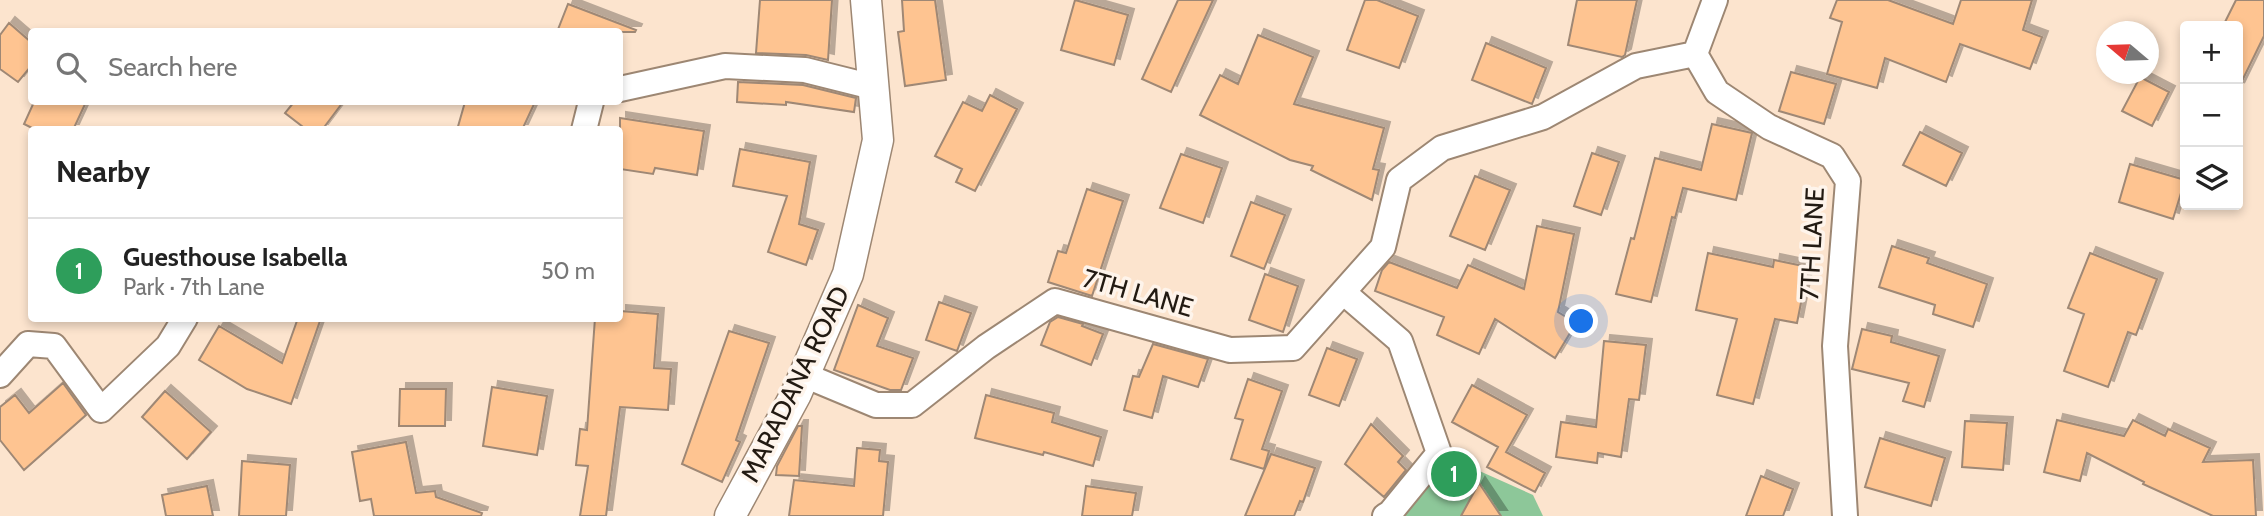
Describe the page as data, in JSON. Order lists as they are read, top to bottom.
{
  "streets": {
    "street": ["7TH LANE", "MARADANA ROAD"]
  },
  "crossings": [
    ["7TH LANE", "MARADANA ROAD"]
  ],
  "north": "left",
  "page": {
    "map_buttons": ["+", "−"],
    "search": "Search here",
    "heading": "Nearby",
    "list": [
      {
        "mark": "1",
        "name": "Guesthouse Isabella",
        "note": "Park · 7th Lane",
        "value": "50 m"
      }
    ],
    "pins": "1"
  }
}
